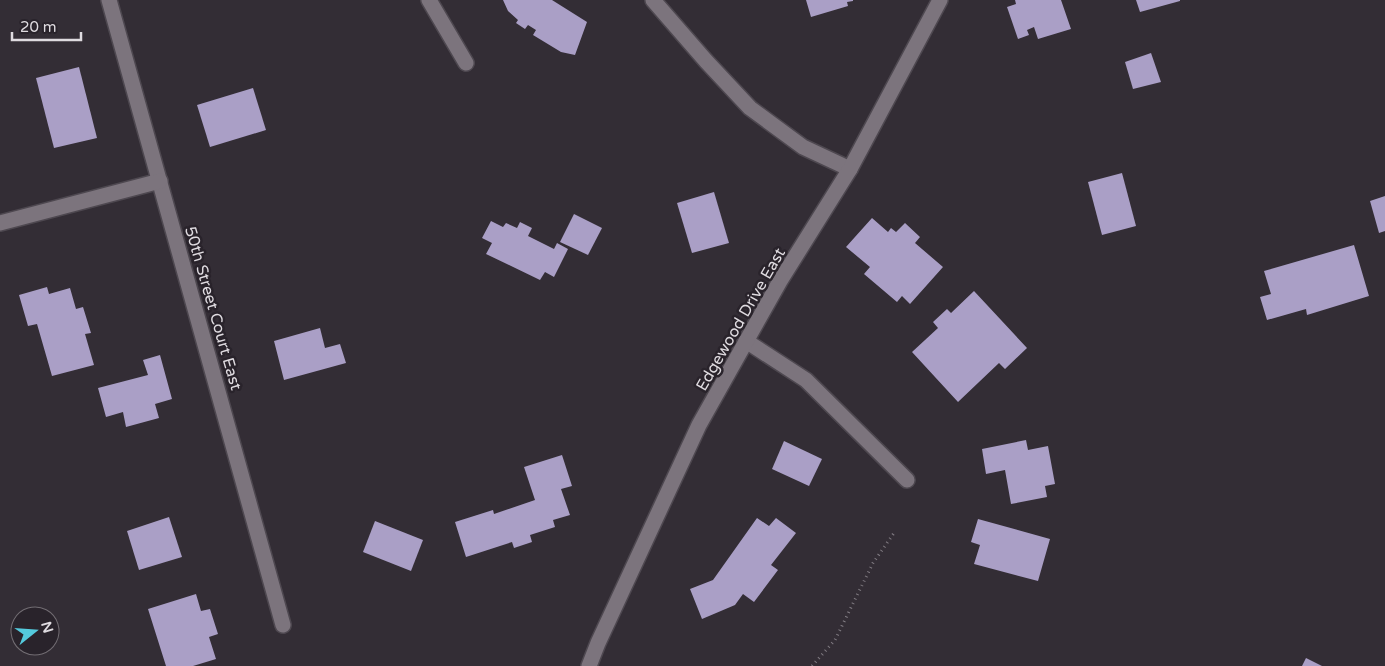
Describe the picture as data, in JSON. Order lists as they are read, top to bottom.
{
  "streets": {
    "street": ["50th Street Court East", "Edgewood Drive East"]
  },
  "scale_bar": "20 m",
  "north": "right"
}
